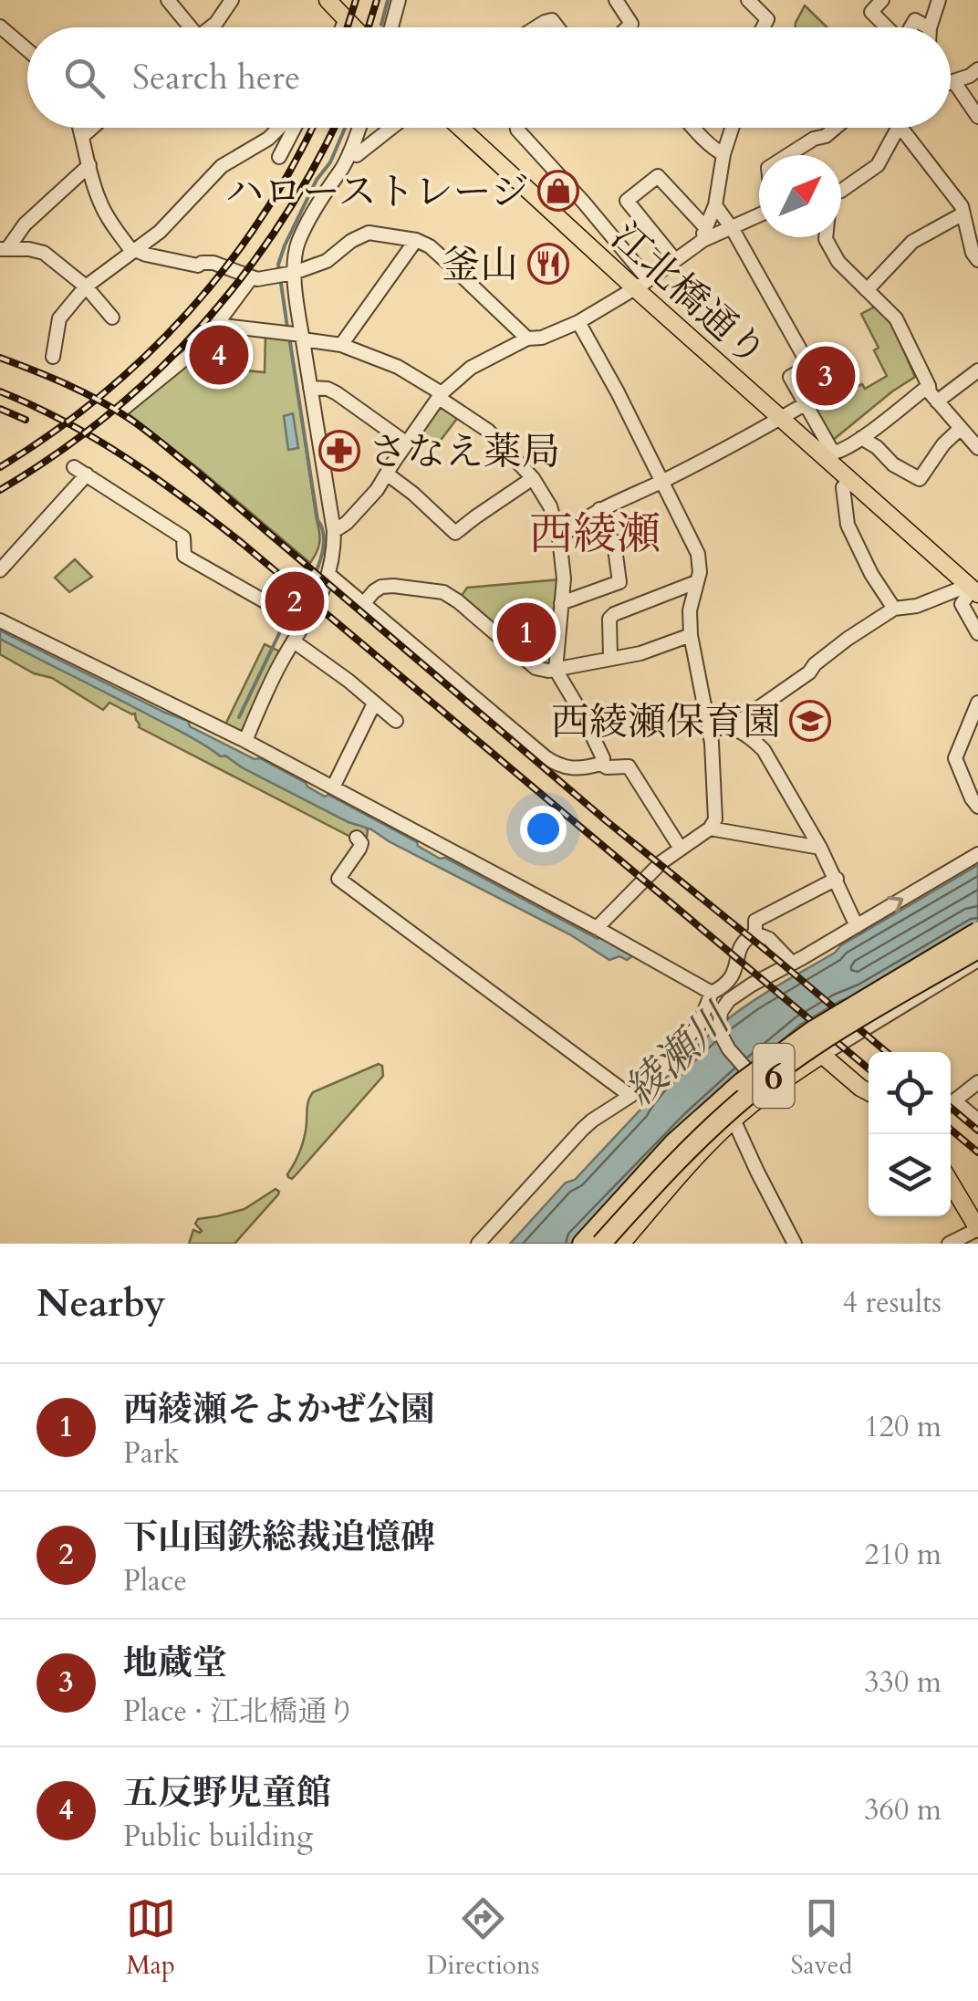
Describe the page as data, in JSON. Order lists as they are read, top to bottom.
{
  "streets": {
    "highway": ["6"],
    "main road": ["江北橋通り"]
  },
  "districts": ["西綾瀬"],
  "water": ["綾瀬川"],
  "places": {
    "shop": ["ハローストレージ"],
    "restaurant": ["釜山"],
    "pharmacy": ["さなえ薬局"],
    "school or university": ["西綾瀬保育園"]
  },
  "north": "top right",
  "page": {
    "search": "Search here",
    "pins": [
      "4",
      "3",
      "2",
      "1"
    ],
    "heading": ["Nearby", "4 results"],
    "list": [
      {
        "mark": "1",
        "name": "西綾瀬そよかぜ公園",
        "note": "Park",
        "value": "120 m"
      },
      {
        "mark": "2",
        "name": "下山国鉄総裁追憶碑",
        "note": "Place",
        "value": "210 m"
      },
      {
        "mark": "3",
        "name": "地蔵堂",
        "note": "Place · 江北橋通り",
        "value": "330 m"
      },
      {
        "mark": "4",
        "name": "五反野児童館",
        "note": "Public building",
        "value": "360 m"
      }
    ],
    "nav": ["Map", "Directions", "Saved"]
  }
}
